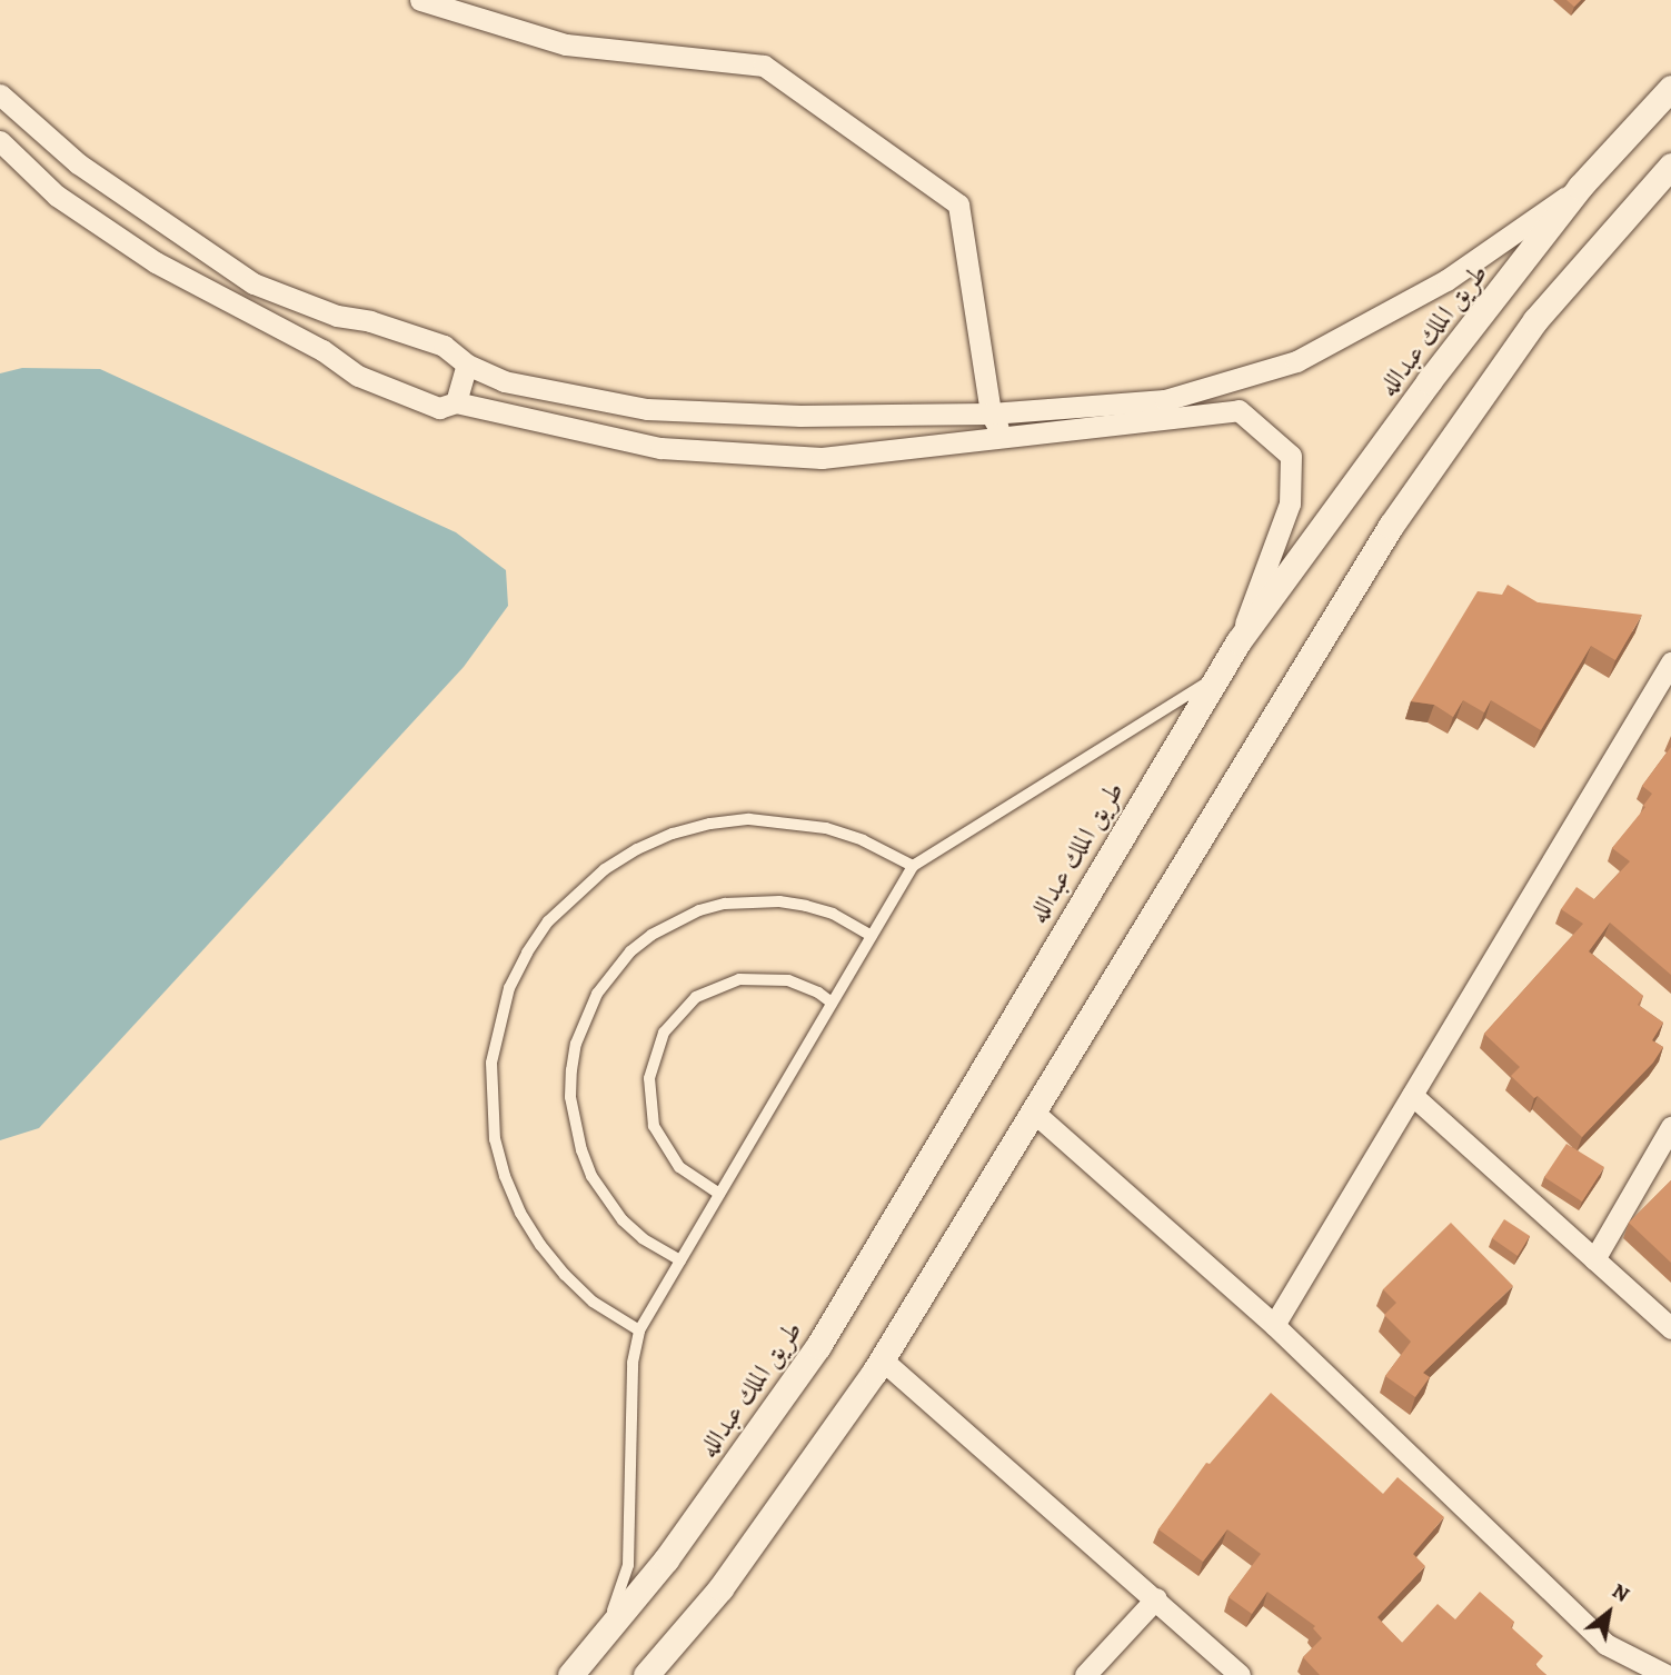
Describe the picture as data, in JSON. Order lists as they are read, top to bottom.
{
  "streets": {
    "street": ["طريق الملك عبدالله"]
  },
  "north": "top right"
}
